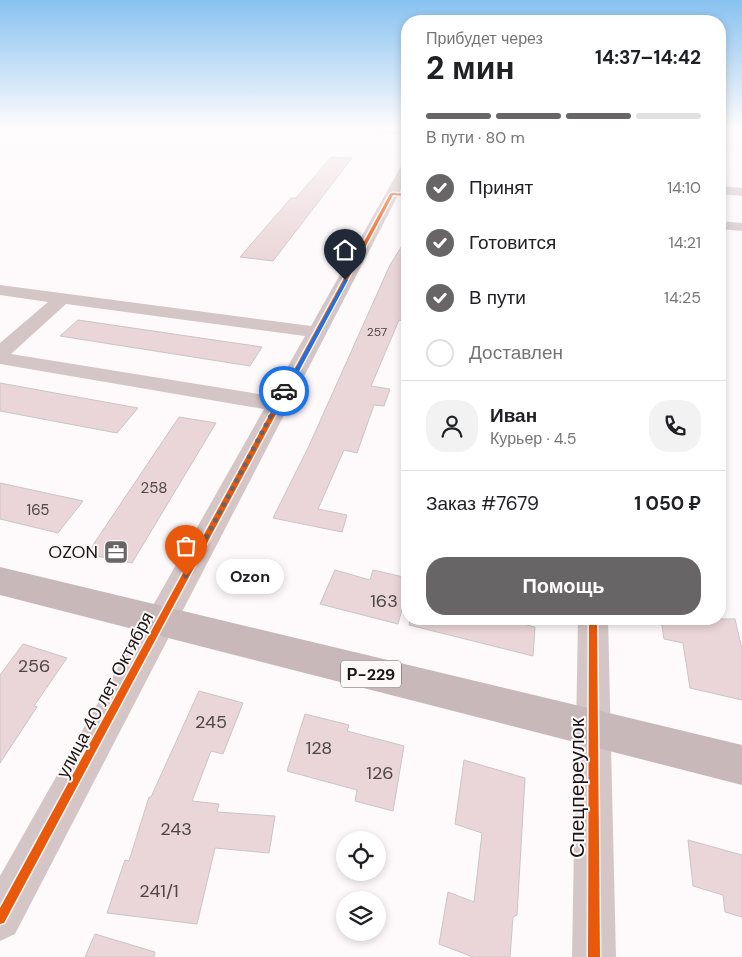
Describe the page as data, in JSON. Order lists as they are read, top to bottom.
{
  "streets": {
    "highway": ["Р-229"],
    "street": ["улица 40 лет Октября", "Спецпереулок"]
  },
  "crossings": [
    ["Р-229", "улица 40 лет Октября"],
    ["Р-229", "Спецпереулок"]
  ],
  "places": {
    "office": ["OZON"],
    "other": ["Ozon"]
  },
  "house_numbers": [
    "257",
    "258",
    "165",
    "163",
    "256",
    "245",
    "128",
    "126",
    "243",
    "241/1"
  ],
  "page": {
    "heading": ["2 мин", "Прибудет через", "14:37–14:42"],
    "panel": [
      "Иван",
      "Курьер · 4.5",
      "Заказ #7679",
      "1 050 ₽"
    ],
    "bar": "В пути · 80 m",
    "list": [
      ["Принят", "14:10"],
      ["Готовится", "14:21"],
      ["В пути", "14:25"],
      "Доставлен"
    ],
    "buttons": "Помощь",
    "bubble": "Ozon"
  }
}
